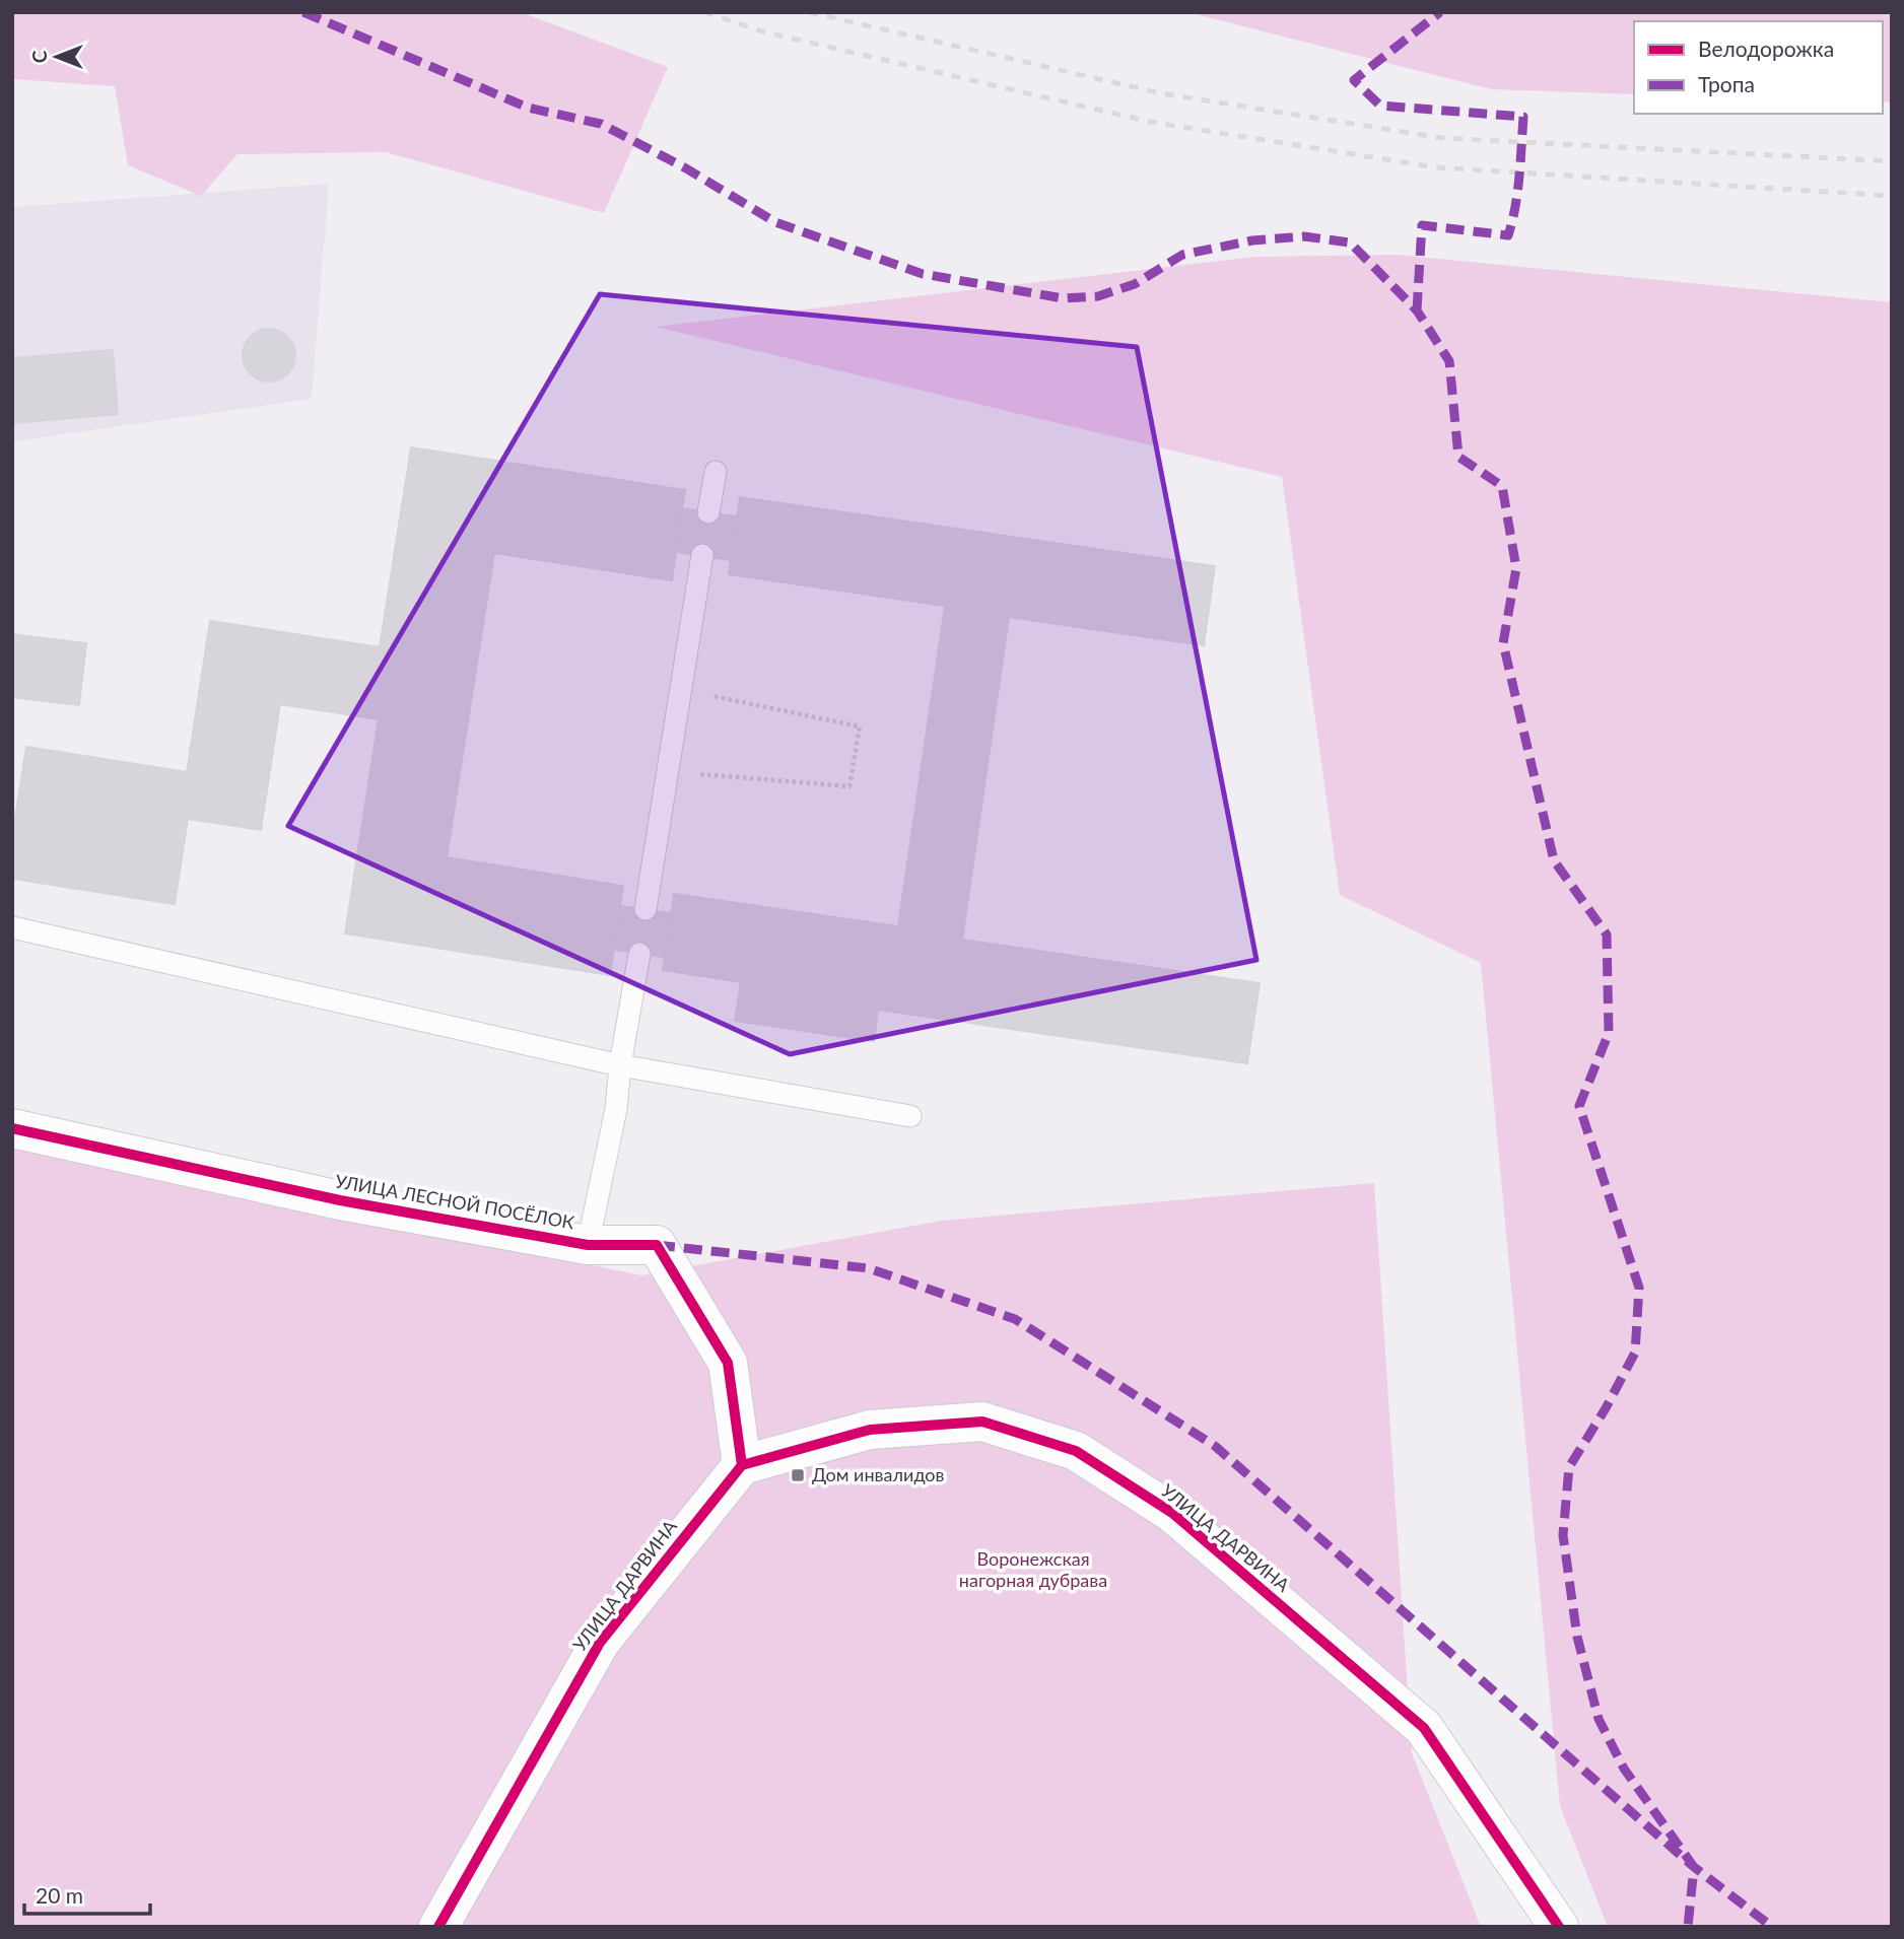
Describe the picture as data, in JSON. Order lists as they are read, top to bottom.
{
  "streets": {
    "street": ["УЛИЦА ЛЕСНОЙ ПОСЁЛОК", "УЛИЦА ДАРВИНА"]
  },
  "crossings": [
    ["УЛИЦА ЛЕСНОЙ ПОСЁЛОК", "УЛИЦА ДАРВИНА"]
  ],
  "parks": ["Воронежская нагорная дубрава"],
  "places": {
    "transit": ["Дом инвалидов"]
  },
  "legend": ["Велодорожка", "Тропа"],
  "scale_bar": "20 m",
  "north": "left"
}
